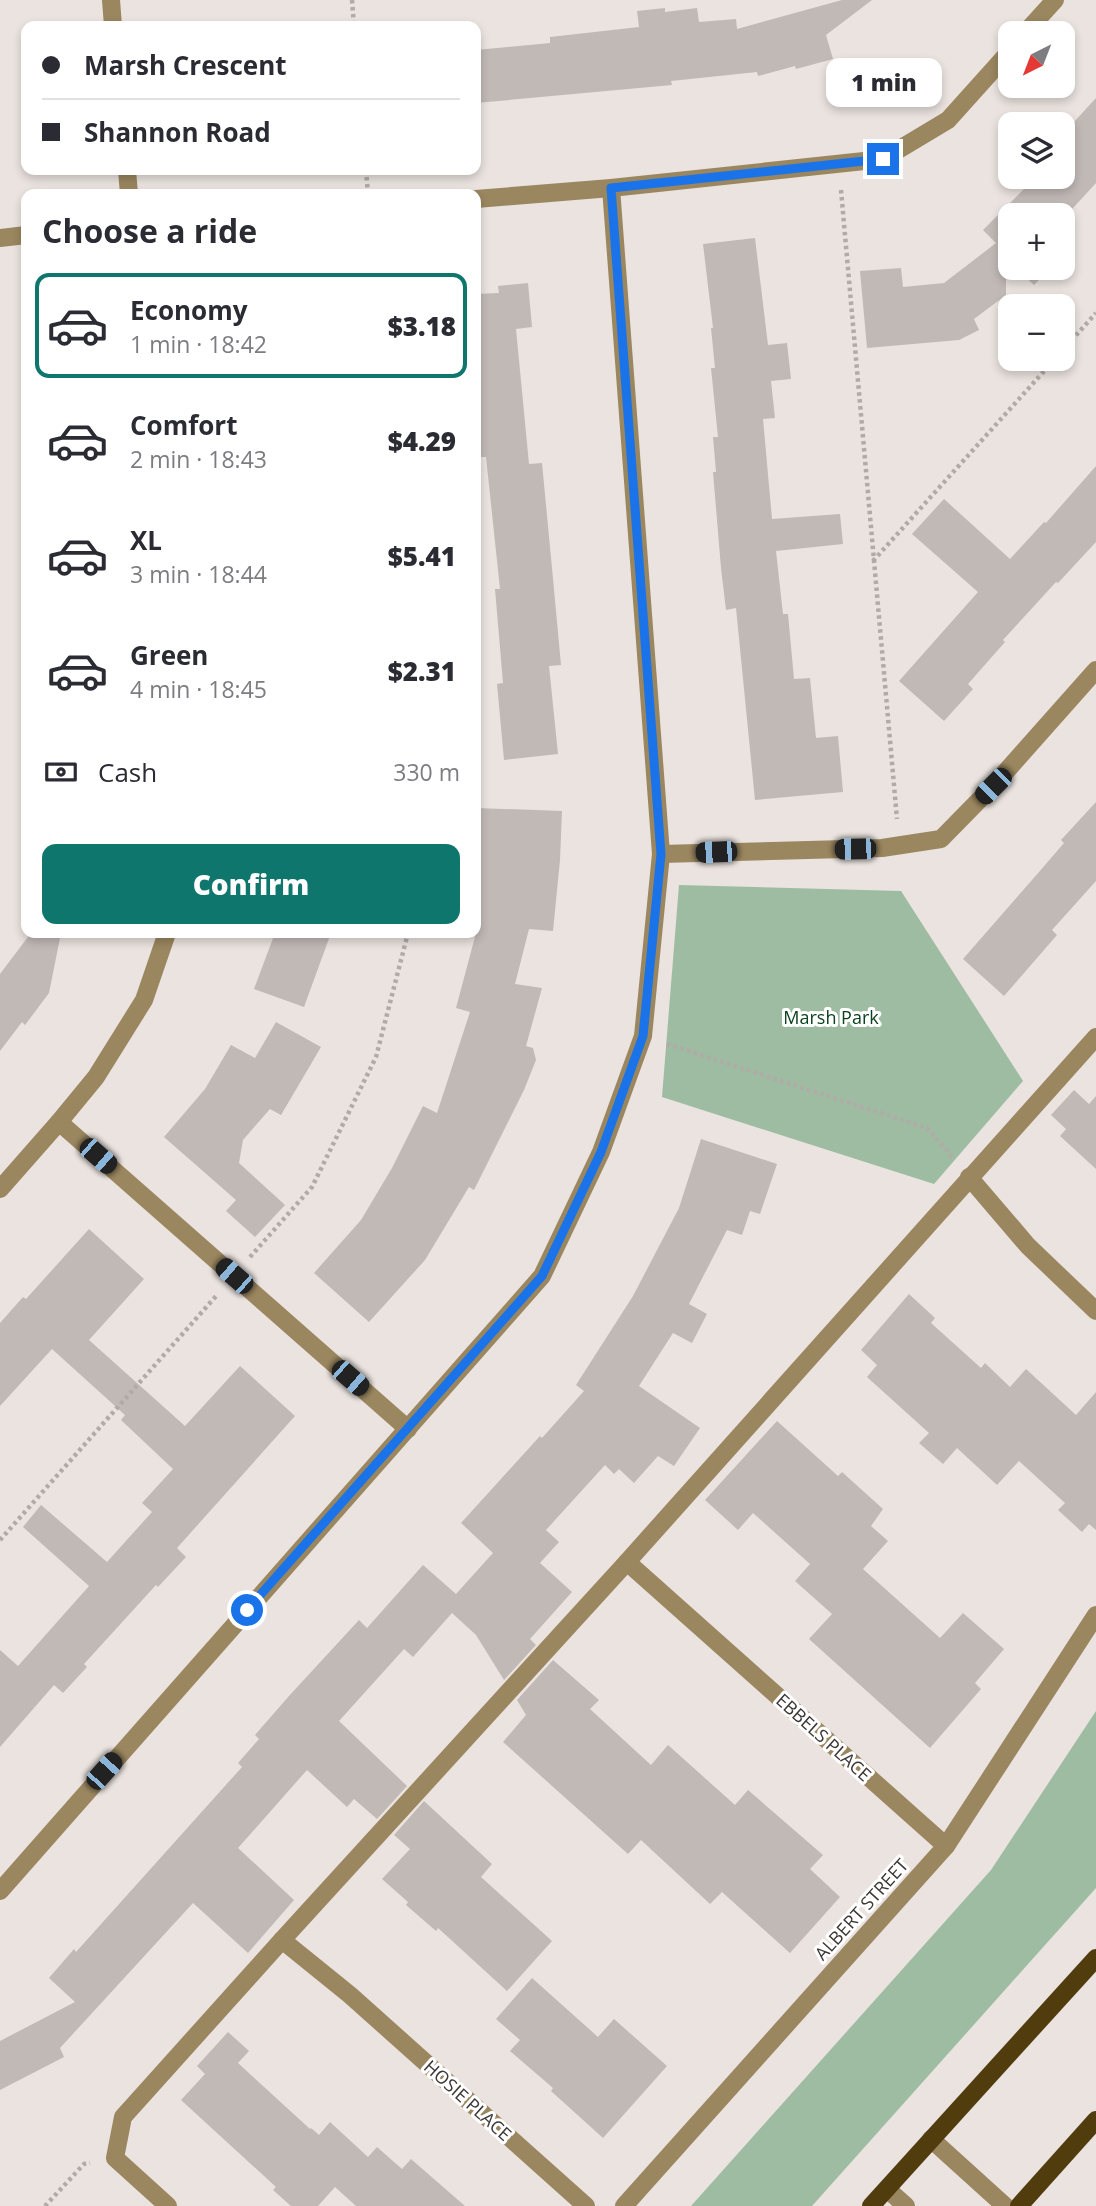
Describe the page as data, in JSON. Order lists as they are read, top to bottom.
{
  "streets": {
    "street": ["EBBELS PLACE", "ALBERT STREET", "HOSIE PLACE"]
  },
  "crossings": [
    ["EBBELS PLACE", "ALBERT STREET"]
  ],
  "parks": ["Marsh Park"],
  "north": "bottom left",
  "page": {
    "map_buttons": ["+", "−"],
    "banner": ["Marsh Crescent", "Shannon Road"],
    "bubble": "1 min",
    "heading": "Choose a ride",
    "list": [
      {
        "name": "Economy",
        "note": "1 min · 18:42",
        "value": "$3.18"
      },
      {
        "name": "Comfort",
        "note": "2 min · 18:43",
        "value": "$4.29"
      },
      {
        "name": "XL",
        "note": "3 min · 18:44",
        "value": "$5.41"
      },
      {
        "name": "Green",
        "note": "4 min · 18:45",
        "value": "$2.31"
      }
    ],
    "pay": ["Cash", "330 m"],
    "buttons": "Confirm"
  }
}
